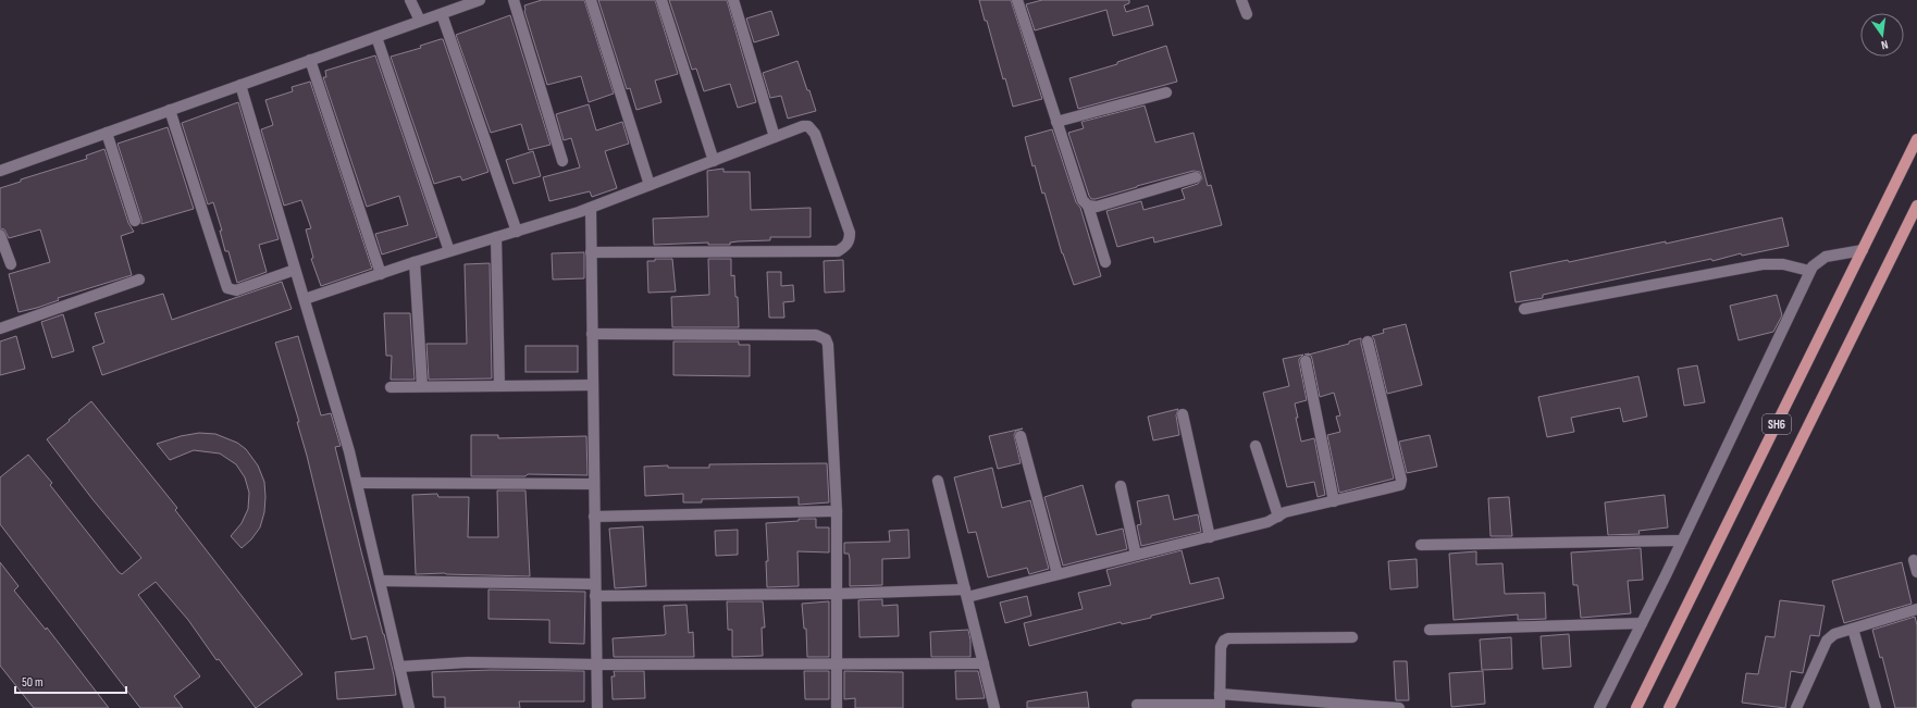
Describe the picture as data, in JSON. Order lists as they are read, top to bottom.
{
  "streets": {
    "main road": ["SH6"]
  },
  "scale_bar": "50 m",
  "north": "bottom"
}
